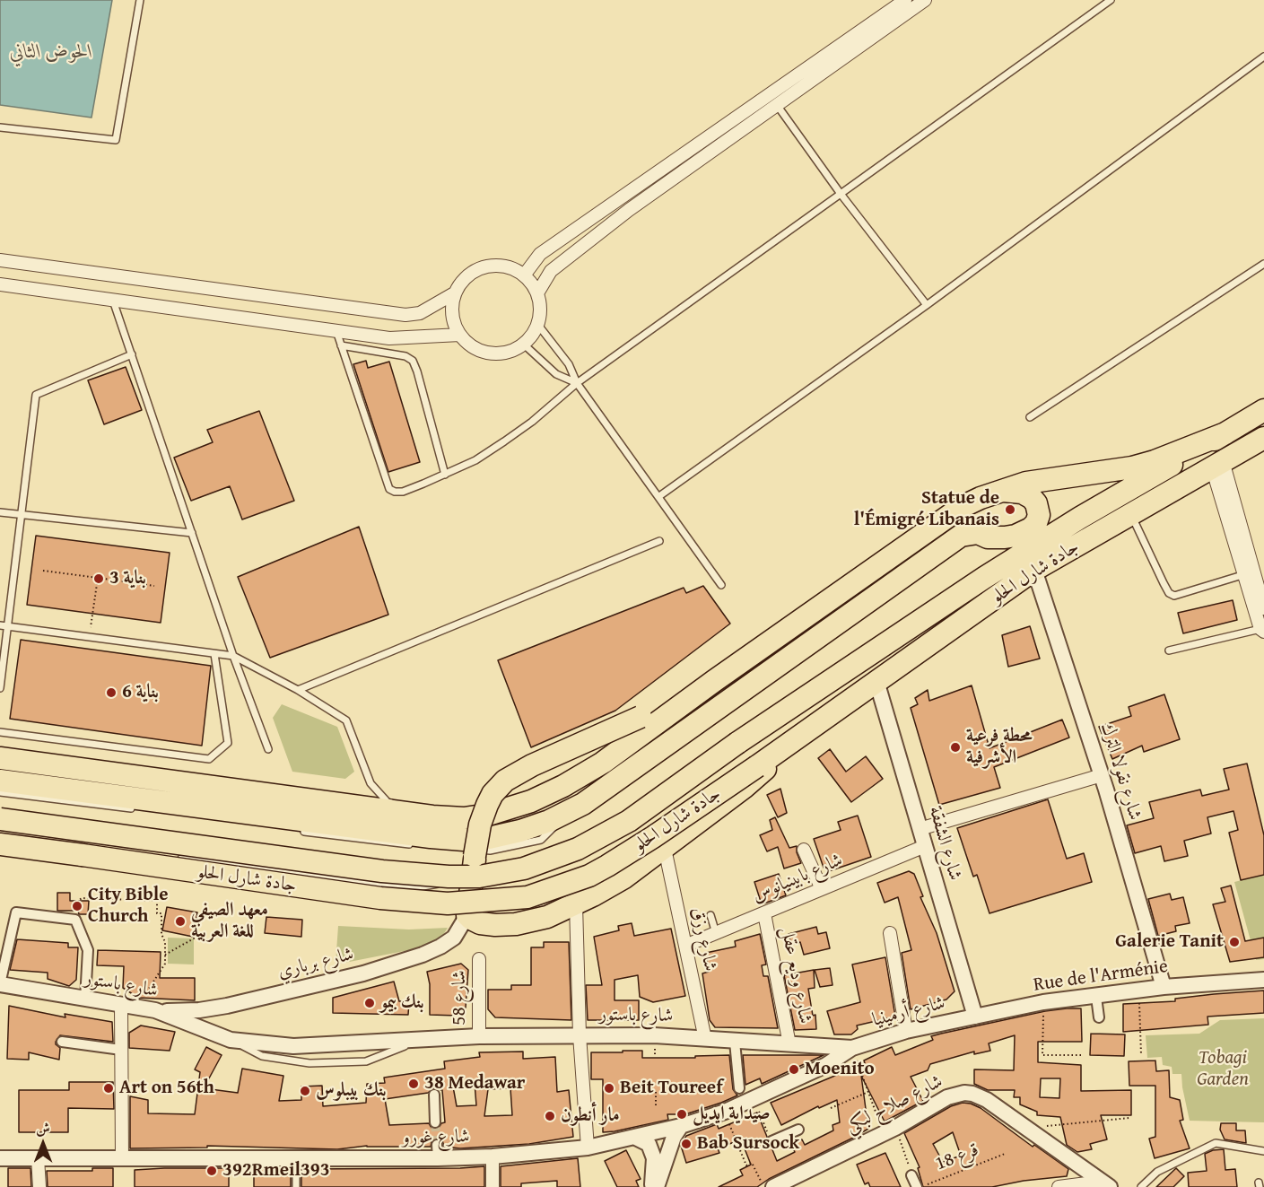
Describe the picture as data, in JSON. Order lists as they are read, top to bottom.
{
  "streets": {
    "highway": ["جادة شارل الحلو"],
    "street": [
      "شارع نقولا الترك",
      "شارع الشفقة",
      "شارع بابينيانوس",
      "شارع رزق",
      "شارع برباري",
      "شارع وديع عقل",
      "Rue de l'Arménie",
      "شارع باستور",
      "شارع 58",
      "شارع أرمينيا",
      "شارع صلاح لبكي",
      "شارع غورو"
    ],
    "path": ["قرع 18"]
  },
  "crossings": [
    ["جادة شارل الحلو", "شارع نقولا الترك"],
    ["جادة شارل الحلو", "شارع الشفقة"],
    ["شارع نقولا الترك", "Rue de l'Arménie"],
    ["شارع الشفقة", "شارع بابينيانوس"],
    ["شارع الشفقة", "Rue de l'Arménie"],
    ["شارع الشفقة", "شارع أرمينيا"],
    ["شارع بابينيانوس", "شارع رزق"],
    ["شارع بابينيانوس", "شارع وديع عقل"],
    ["شارع رزق", "شارع باستور"],
    ["شارع برباري", "شارع باستور"],
    ["شارع وديع عقل", "شارع باستور"],
    ["Rue de l'Arménie", "شارع أرمينيا"],
    ["شارع باستور", "شارع 58"],
    ["شارع باستور", "شارع أرمينيا"],
    ["شارع باستور", "شارع غورو"],
    ["شارع أرمينيا", "شارع غورو"]
  ],
  "water": ["الحوض الثاني"],
  "parks": ["Tobagi Garden"],
  "places": [
    "Statue de l'Émigré Libanais",
    "بناية 3",
    "بناية 6",
    "محطة فرعية الأشرفية",
    "City Bible Church",
    "معهد الصيفي للغة العربية",
    "Galerie Tanit",
    "بنك بيمو",
    "Moenito",
    "38 Medawar",
    "Art on 56th",
    "Beit Toureef",
    "بنك بيبلوس",
    "صيداية ايديل",
    "مار أنطون",
    "Bab Sursock",
    "392Rmeil393"
  ],
  "north": "top"
}
